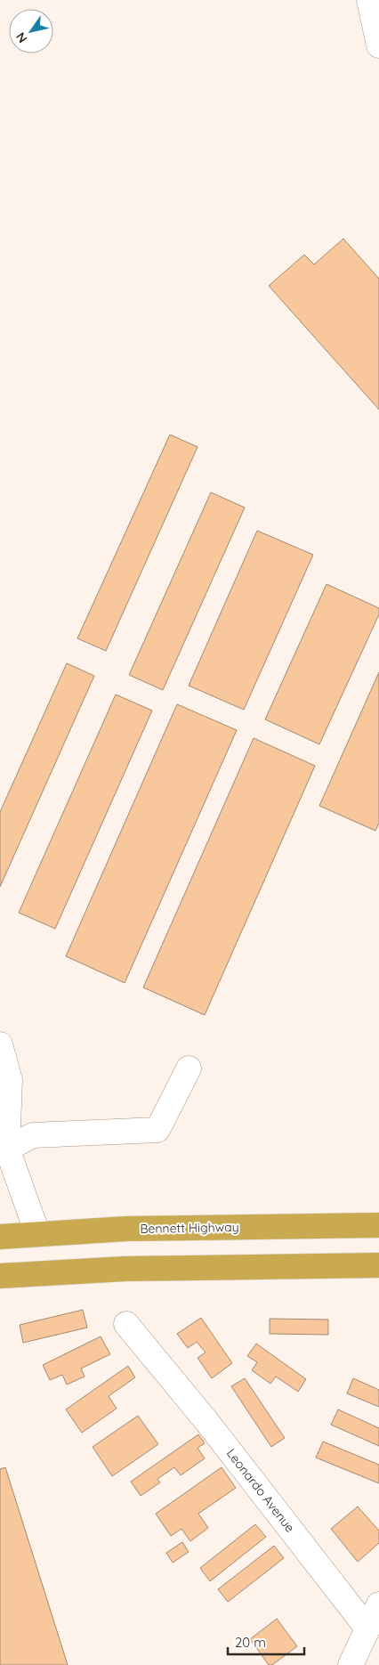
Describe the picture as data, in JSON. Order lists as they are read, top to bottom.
{
  "streets": {
    "highway": ["Bennett Highway"],
    "street": ["Leonardo Avenue"]
  },
  "scale_bar": "20 m",
  "north": "bottom left"
}
